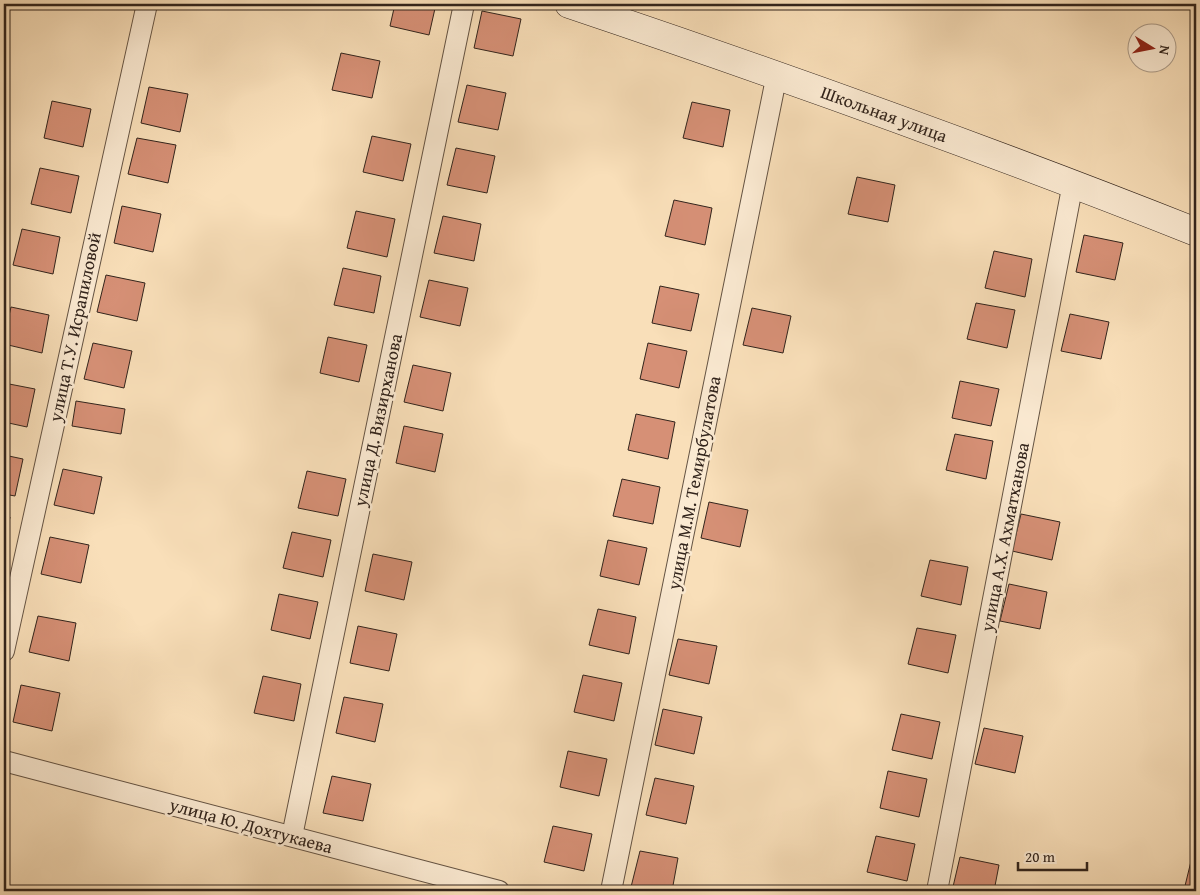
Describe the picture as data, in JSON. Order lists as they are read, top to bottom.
{
  "streets": {
    "main road": ["Школьная улица"],
    "street": [
      "улица Т.У. Исрапиловой",
      "улица Д. Визирханова",
      "улица М.М. Темирбулатова",
      "улица А.Х. Ахматханова",
      "улица Ю. Дохтукаева"
    ]
  },
  "crossings": [
    ["Школьная улица", "улица М.М. Темирбулатова"],
    ["Школьная улица", "улица А.Х. Ахматханова"],
    ["улица Д. Визирханова", "улица Ю. Дохтукаева"]
  ],
  "scale_bar": "20 m",
  "north": "right"
}
